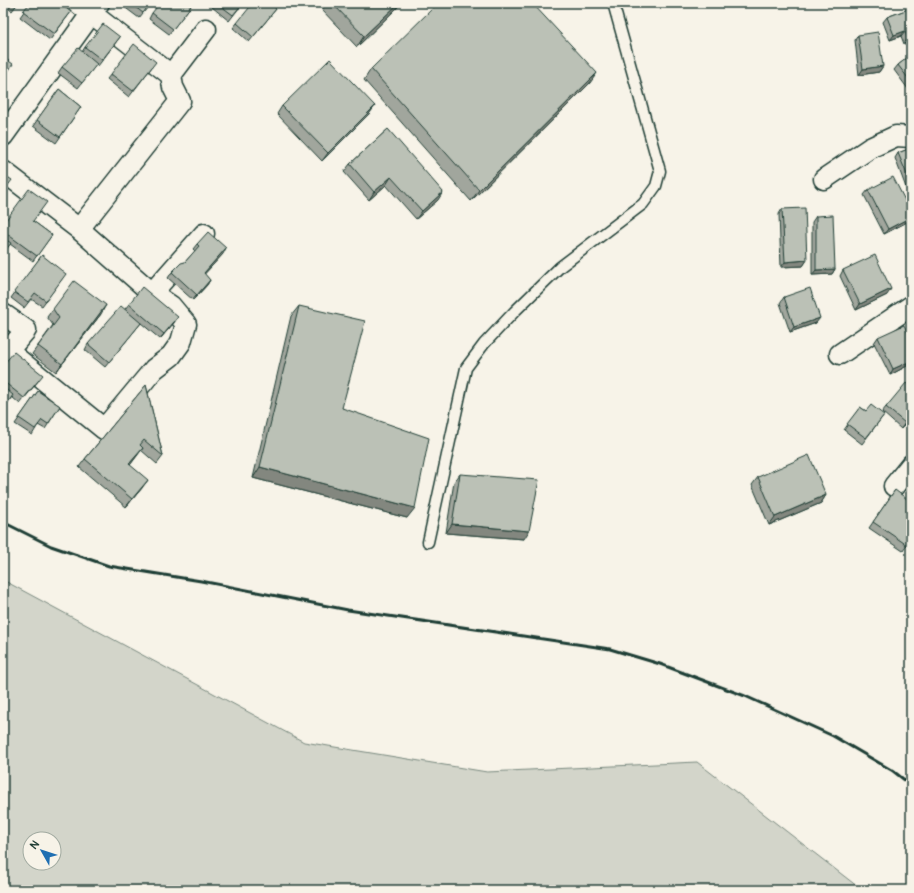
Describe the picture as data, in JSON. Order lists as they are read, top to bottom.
{
  "north": "top left"
}
